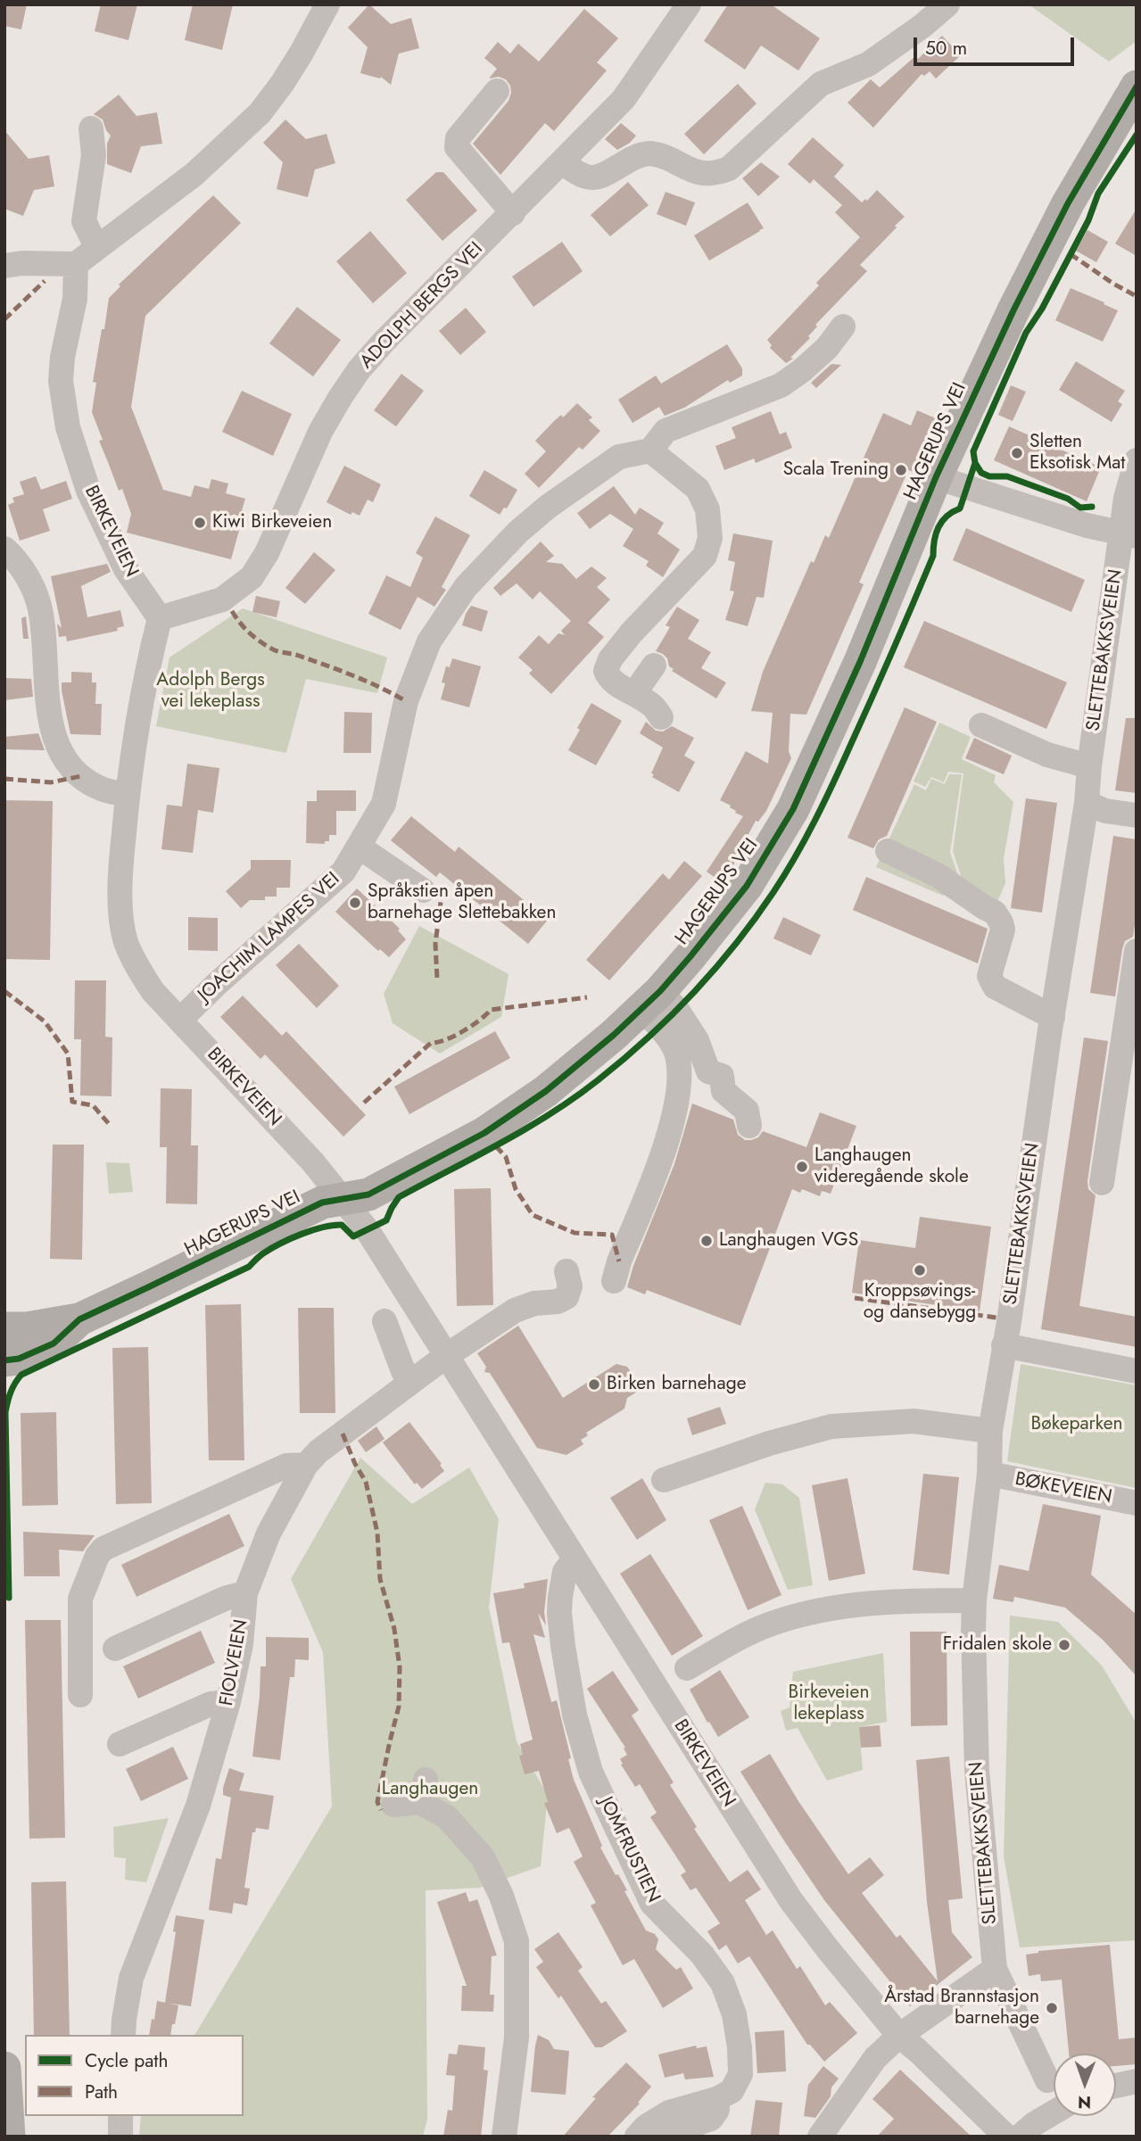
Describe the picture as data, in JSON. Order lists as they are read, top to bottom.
{
  "streets": {
    "main road": ["HAGERUPS VEI"],
    "street": [
      "ADOLPH BERGS VEI",
      "BIRKEVEIEN",
      "SLETTEBAKKSVEIEN",
      "JOACHIM LAMPES VEI",
      "BØKEVEIEN",
      "FIOLVEIEN",
      "JOMFRUSTIEN"
    ]
  },
  "crossings": [
    ["ADOLPH BERGS VEI", "BIRKEVEIEN"],
    ["HAGERUPS VEI", "BIRKEVEIEN"],
    ["BIRKEVEIEN", "JOACHIM LAMPES VEI"],
    ["BIRKEVEIEN", "FIOLVEIEN"],
    ["BIRKEVEIEN", "JOMFRUSTIEN"],
    ["SLETTEBAKKSVEIEN", "BØKEVEIEN"]
  ],
  "parks": [
    "Adolph Bergs vei lekeplass",
    "Bøkeparken",
    "Birkeveien lekeplass",
    "Langhaugen"
  ],
  "places": [
    "Sletten Eksotisk Mat",
    "Scala Trening",
    "Kiwi Birkeveien",
    "Språkstien åpen barnehage Slettebakken",
    "Langhaugen videregående skole",
    "Langhaugen VGS",
    "Kroppsøvings- og dansebygg",
    "Birken barnehage",
    "Fridalen skole",
    "Årstad Brannstasjon barnehage"
  ],
  "legend": ["Cycle path", "Path"],
  "scale_bar": "50 m",
  "north": "bottom"
}
